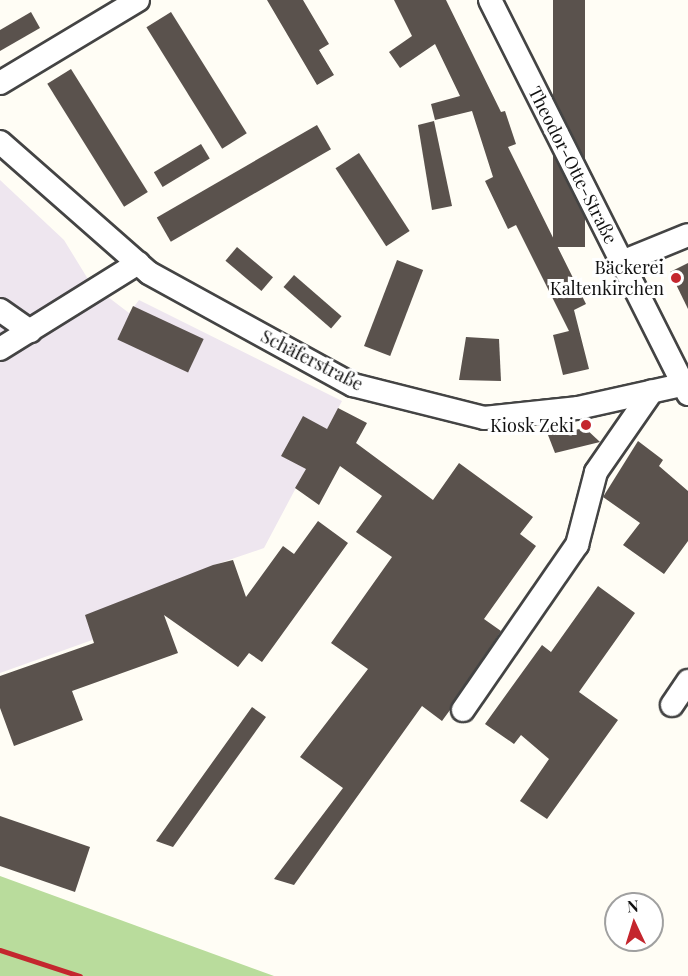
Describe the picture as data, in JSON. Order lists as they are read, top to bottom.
{
  "streets": {
    "street": ["Theodor-Otte-Straße", "Schäferstraße"]
  },
  "crossings": [
    ["Theodor-Otte-Straße", "Schäferstraße"]
  ],
  "places": ["Bäckerei Kaltenkirchen", "Kiosk Zeki"],
  "north": "top"
}
